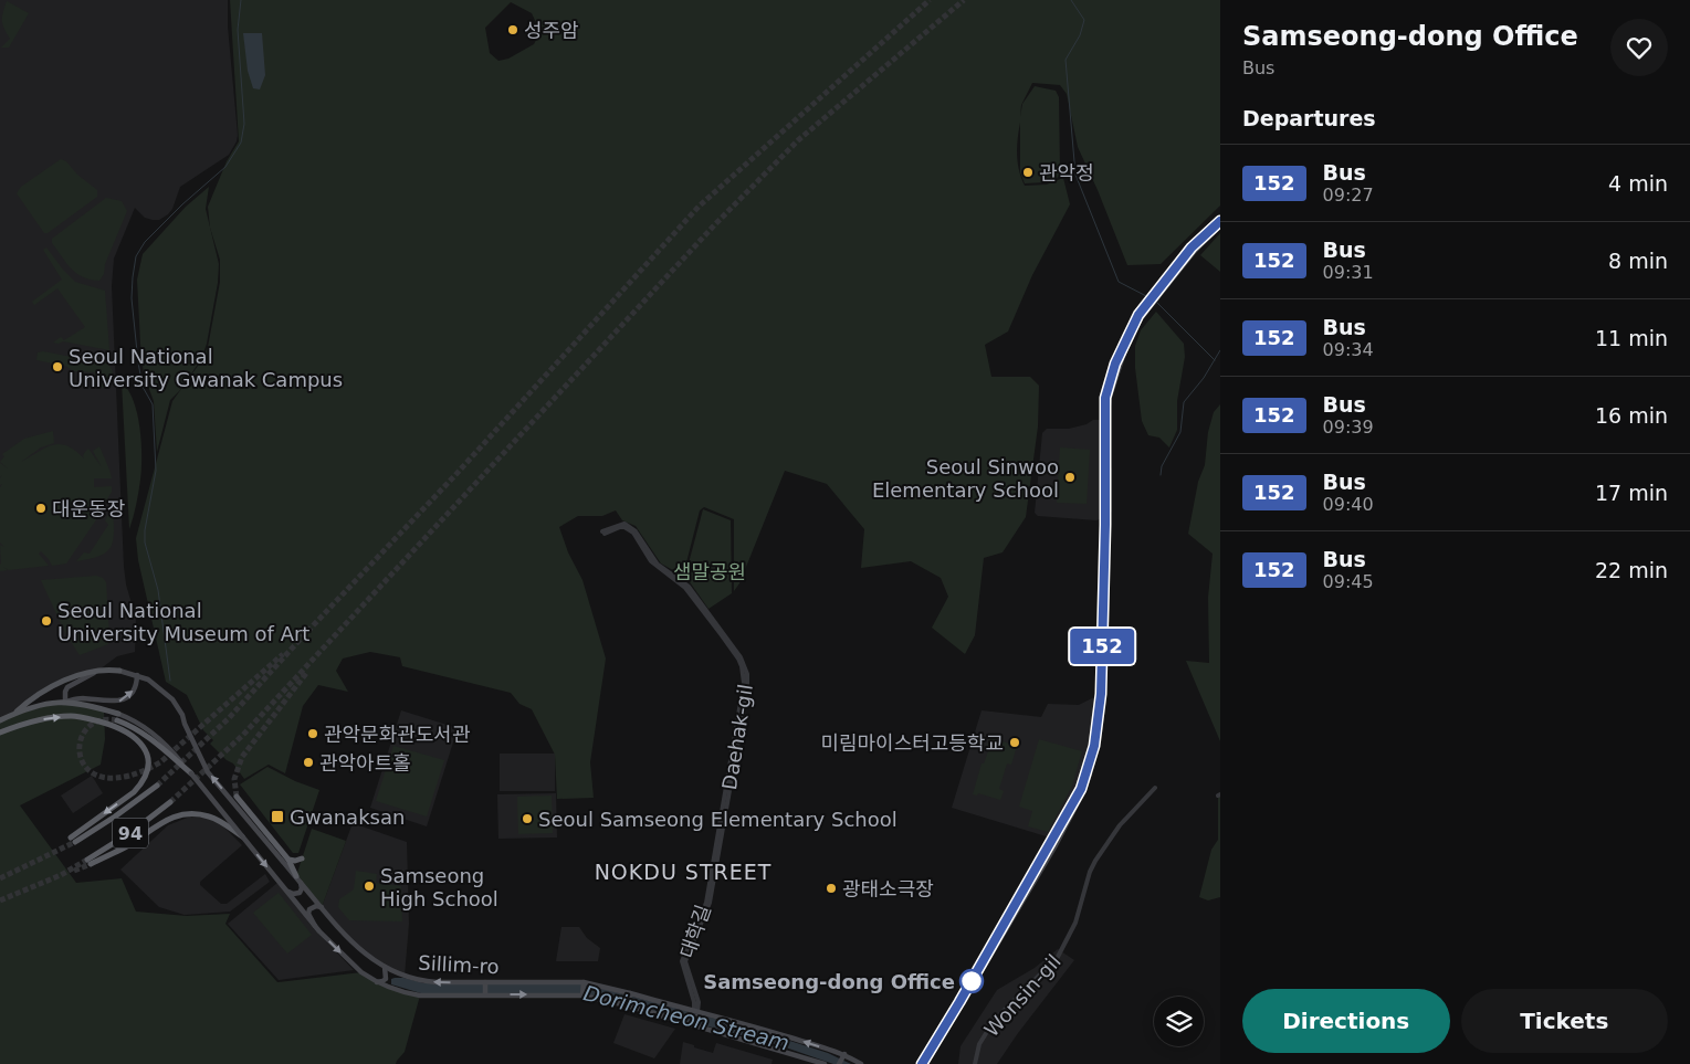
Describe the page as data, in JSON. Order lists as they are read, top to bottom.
{
  "streets": {
    "highway": ["94"],
    "main road": ["Sillim-ro"],
    "street": ["Daehak-gil", "대학길", "Wonsin-gil"]
  },
  "crossings": [
    ["Daehak-gil", "대학길"],
    ["Daehak-gil", "Sillim-ro"],
    ["94", "Sillim-ro"],
    ["대학길", "Sillim-ro"]
  ],
  "districts": ["NOKDU STREET"],
  "water": ["Dorimcheon Stream"],
  "parks": ["샘말공원"],
  "places": {
    "other": [
      "성주암",
      "관악정",
      "Seoul National University Gwanak Campus",
      "Seoul Sinwoo Elementary School",
      "대운동장",
      "Seoul National University Museum of Art",
      "관악문화관도서관",
      "미림마이스터고등학교",
      "관악아트홀",
      "Seoul Samseong Elementary School",
      "Samseong High School",
      "광태소극장",
      "Samseong-dong Office"
    ],
    "transit": ["Gwanaksan"]
  },
  "lines": ["bus line 152"],
  "page": {
    "on_map": "152",
    "heading": [
      ["Samseong-dong Office", "Bus"],
      "Departures"
    ],
    "list": [
      {
        "mark": "152",
        "name": "Bus",
        "note": "09:27",
        "value": "4 min"
      },
      {
        "mark": "152",
        "name": "Bus",
        "note": "09:31",
        "value": "8 min"
      },
      {
        "mark": "152",
        "name": "Bus",
        "note": "09:34",
        "value": "11 min"
      },
      {
        "mark": "152",
        "name": "Bus",
        "note": "09:39",
        "value": "16 min"
      },
      {
        "mark": "152",
        "name": "Bus",
        "note": "09:40",
        "value": "17 min"
      },
      {
        "mark": "152",
        "name": "Bus",
        "note": "09:45",
        "value": "22 min"
      }
    ],
    "buttons": ["Directions", "Tickets"]
  }
}
